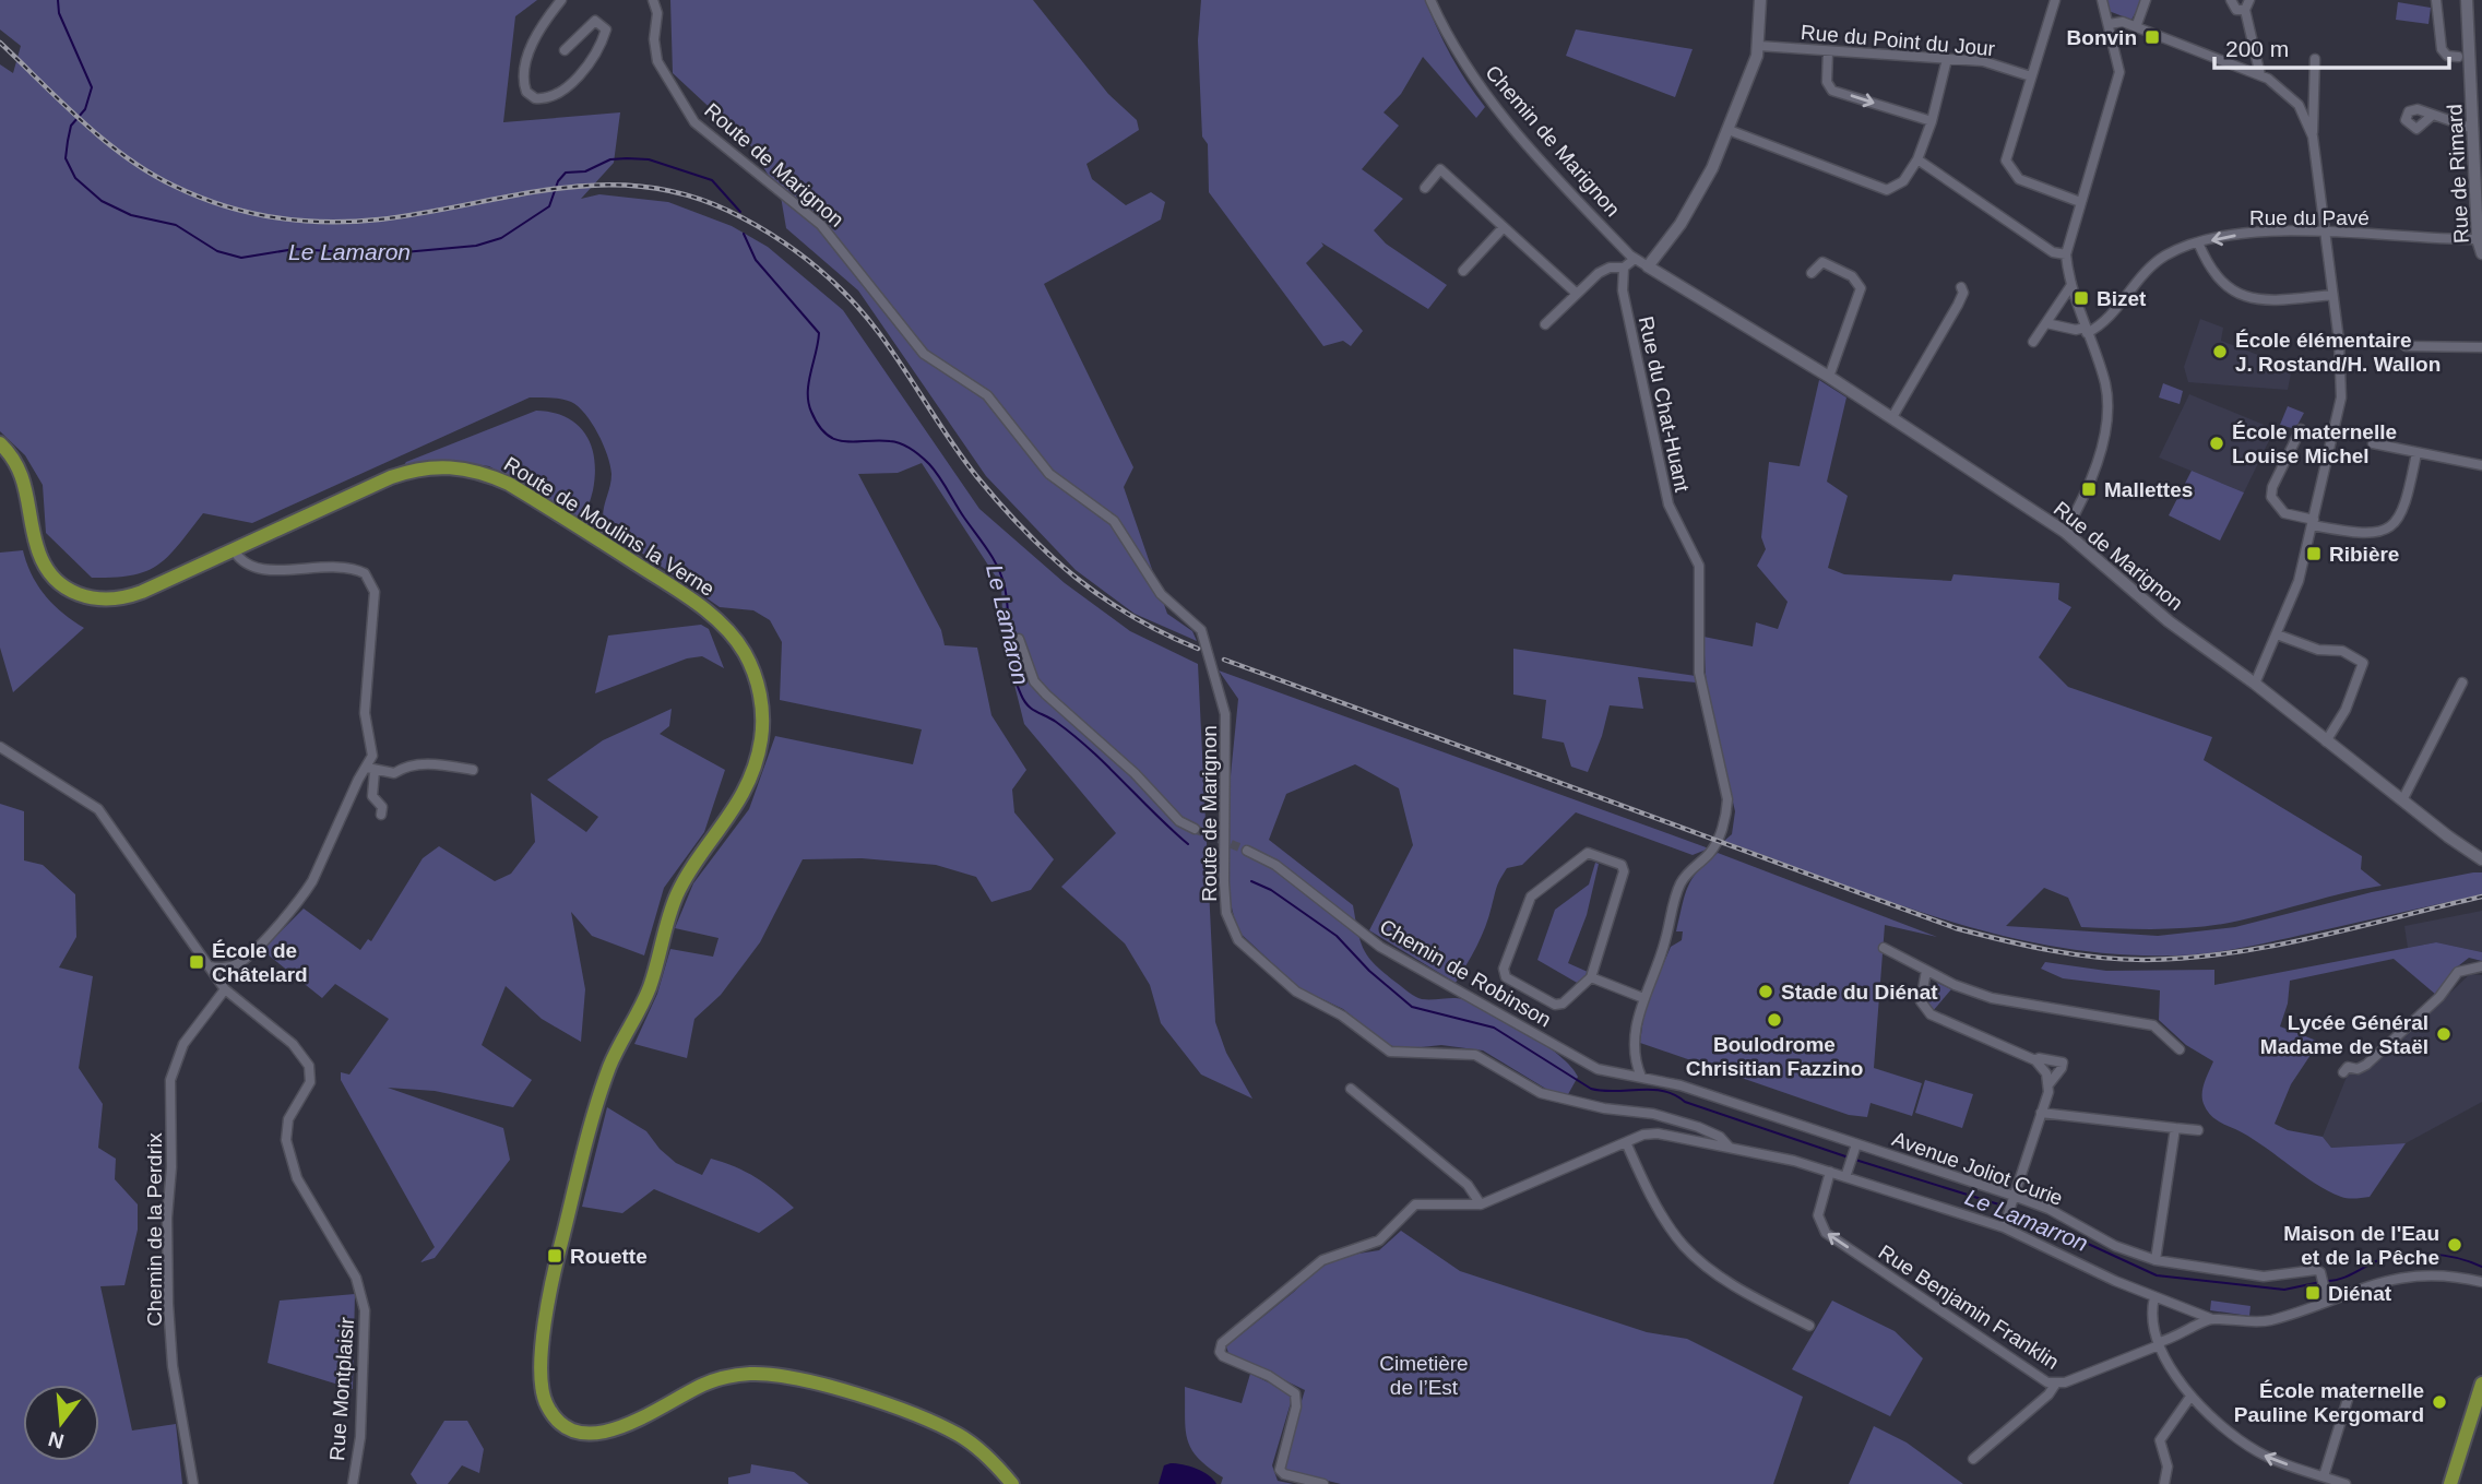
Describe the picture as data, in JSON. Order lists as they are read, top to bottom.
{
  "streets": {
    "main road": ["Route de Moulins la Verne"],
    "street": [
      "Rue du Point du Jour",
      "Chemin de Marignon",
      "Route de Marignon",
      "Rue de Rimard",
      "Rue du Pavé",
      "Rue du Chat-Huant",
      "Rue de Marignon",
      "Chemin de Robinson",
      "Avenue Joliot Curie",
      "Chemin de la Perdrix",
      "Rue Benjamin Franklin",
      "Rue Montplaisir"
    ]
  },
  "crossings": [
    ["Chemin de Marignon", "Rue de Marignon"],
    ["Rue de Rimard", "Rue du Pavé"],
    ["Rue du Chat-Huant", "Chemin de Robinson"],
    ["Rue du Chat-Huant", "Avenue Joliot Curie"],
    ["Chemin de Robinson", "Avenue Joliot Curie"],
    ["Chemin de la Perdrix", "Rue Montplaisir"]
  ],
  "one_way": ["Rue Benjamin Franklin"],
  "water": ["Le Lamaron", "Le Lamarron"],
  "parks": ["Cimetière de l’Est"],
  "places": {
    "transit": [
      "Bonvin",
      "Bizet",
      "Mallettes",
      "Ribière",
      "École de Châtelard",
      "Rouette",
      "Diénat"
    ],
    "other": [
      "École élémentaire J. Rostand/H. Wallon",
      "École maternelle Louise Michel",
      "Stade du Diénat",
      "Boulodrome Chrisitian Fazzino",
      "Lycée Général Madame de Staël",
      "Maison de l'Eau et de la Pêche",
      "École maternelle Pauline Kergomard"
    ]
  },
  "scale_bar": "200 m",
  "north": "bottom"
}
